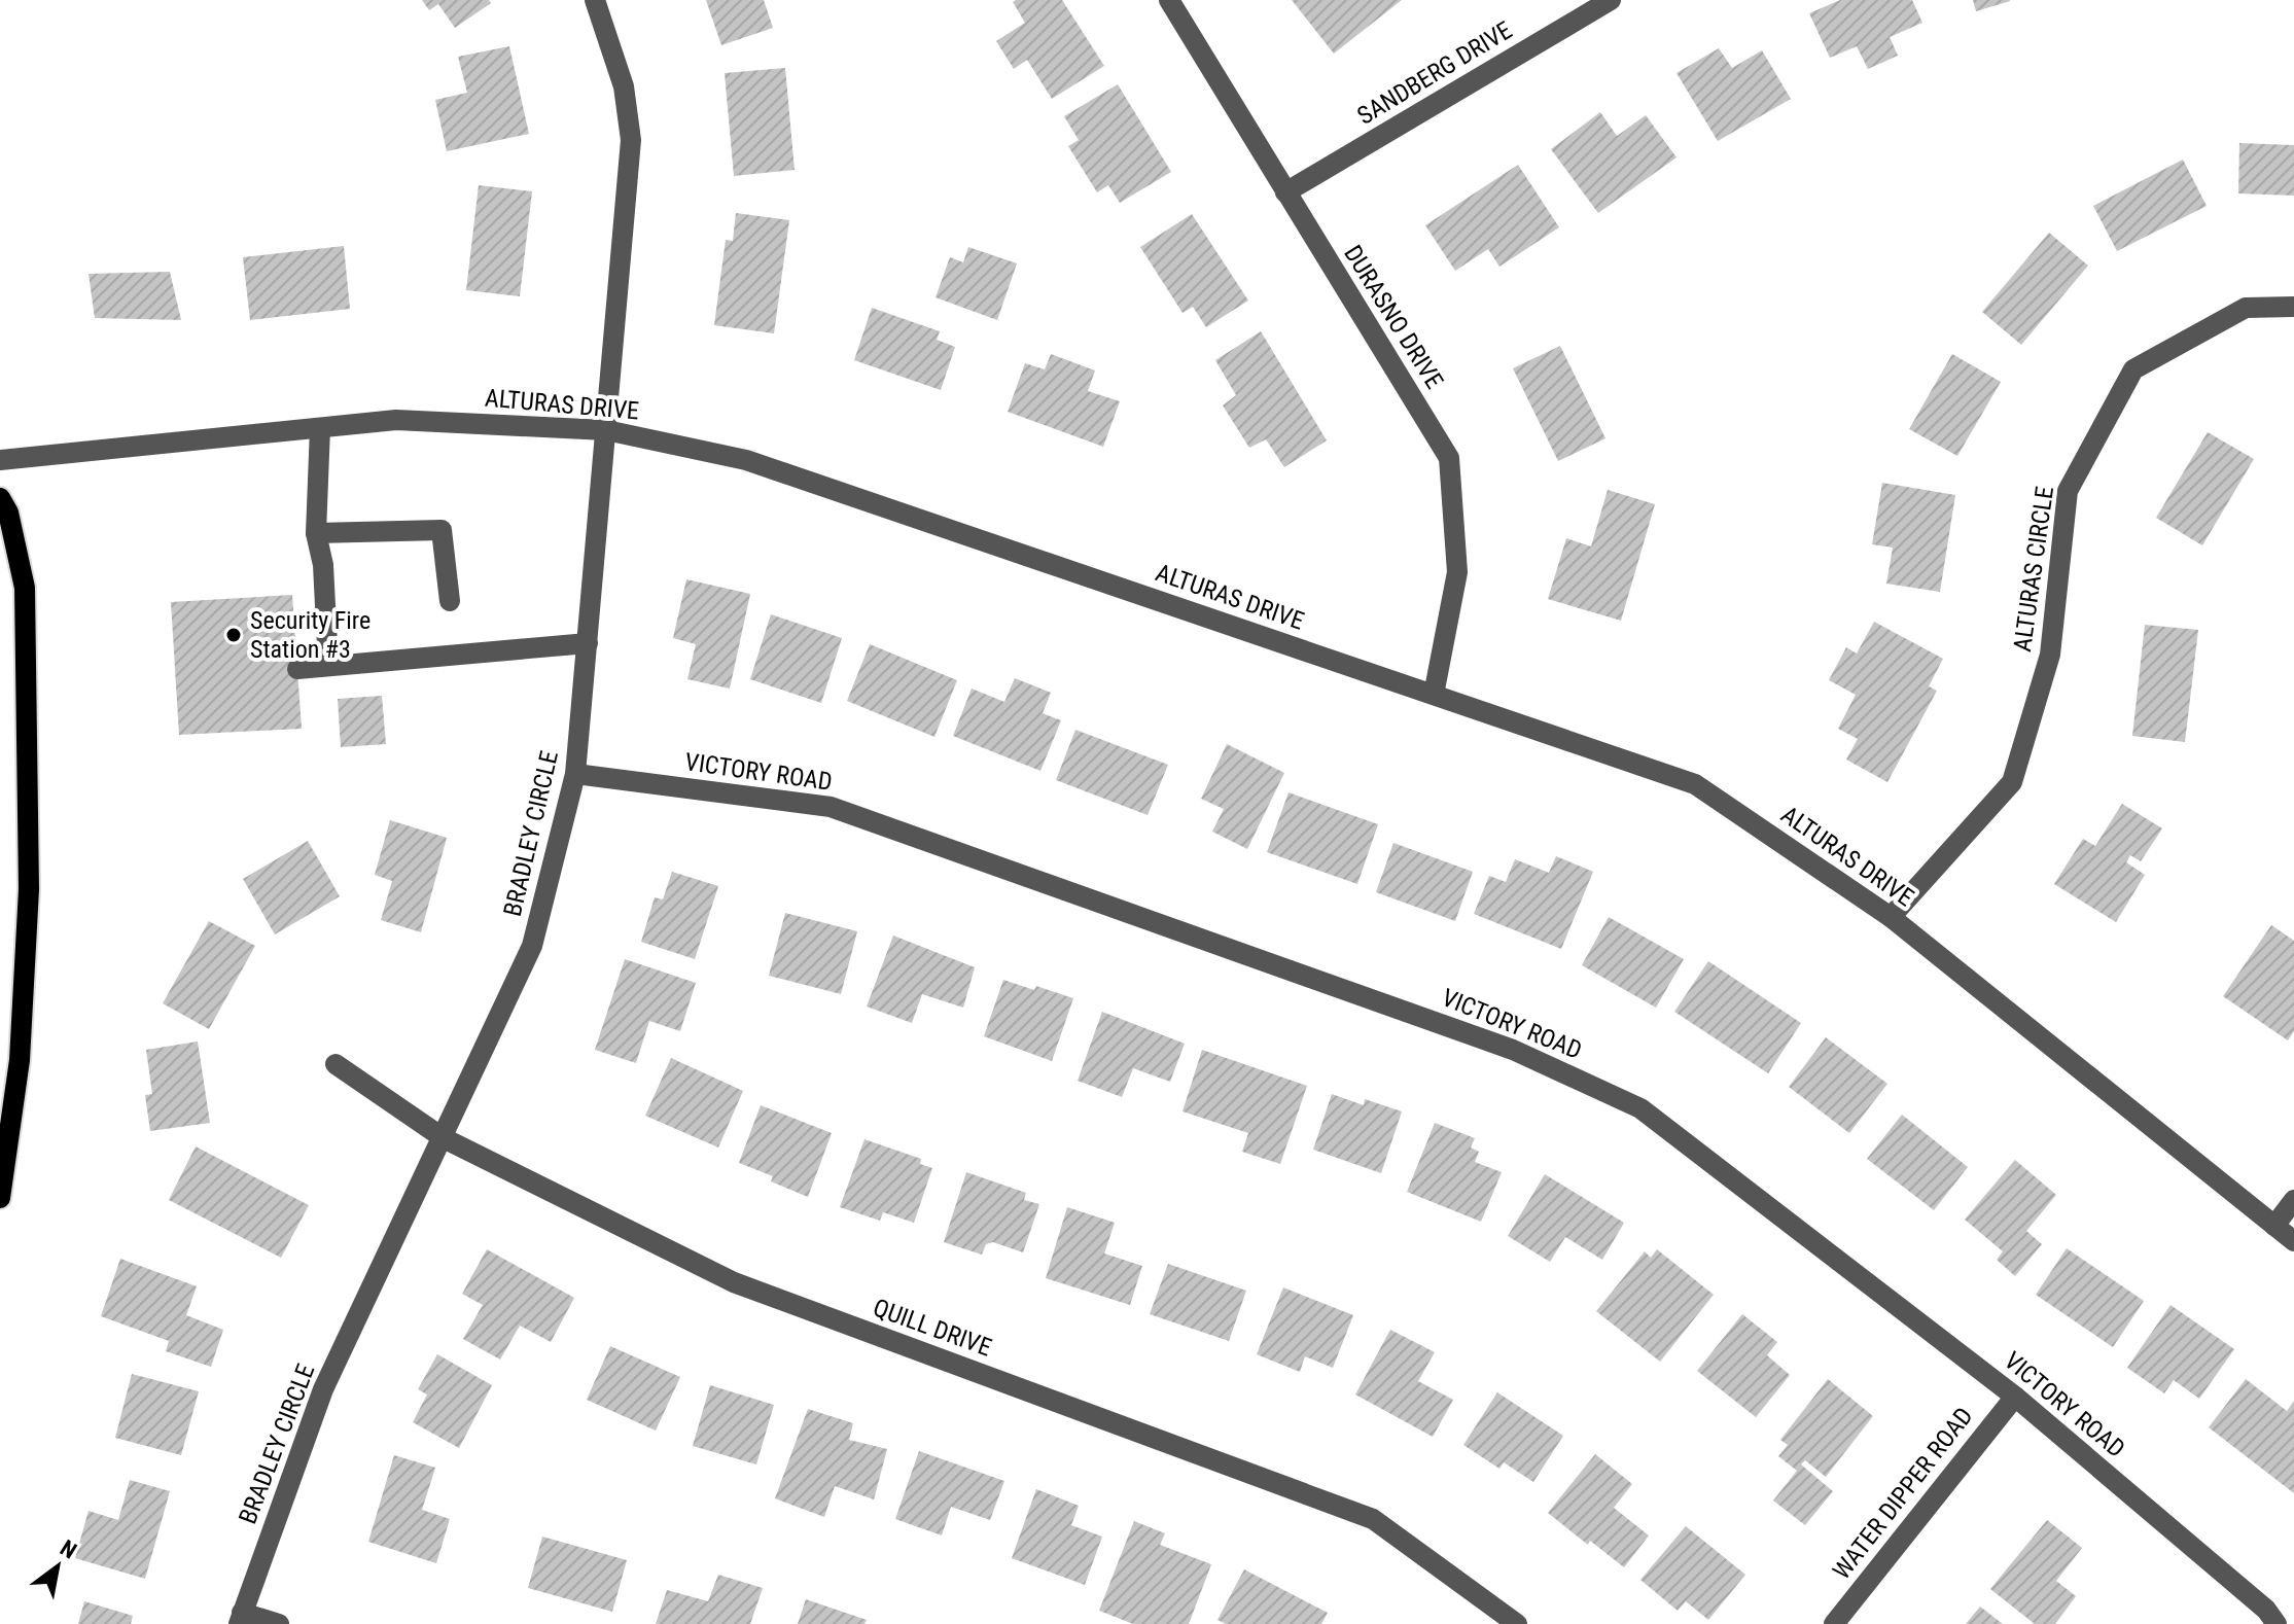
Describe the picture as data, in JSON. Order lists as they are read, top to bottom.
{
  "streets": {
    "street": [
      "SANDBERG DRIVE",
      "DURASNO DRIVE",
      "ALTURAS DRIVE",
      "ALTURAS CIRCLE",
      "VICTORY ROAD",
      "BRADLEY CIRCLE",
      "QUILL DRIVE",
      "WATER DIPPER ROAD"
    ]
  },
  "crossings": [
    ["SANDBERG DRIVE", "DURASNO DRIVE"],
    ["DURASNO DRIVE", "ALTURAS DRIVE"],
    ["ALTURAS DRIVE", "ALTURAS CIRCLE"],
    ["ALTURAS DRIVE", "BRADLEY CIRCLE"],
    ["VICTORY ROAD", "BRADLEY CIRCLE"],
    ["VICTORY ROAD", "WATER DIPPER ROAD"],
    ["BRADLEY CIRCLE", "QUILL DRIVE"]
  ],
  "places": ["Security Fire Station #3"],
  "north": "top right"
}
